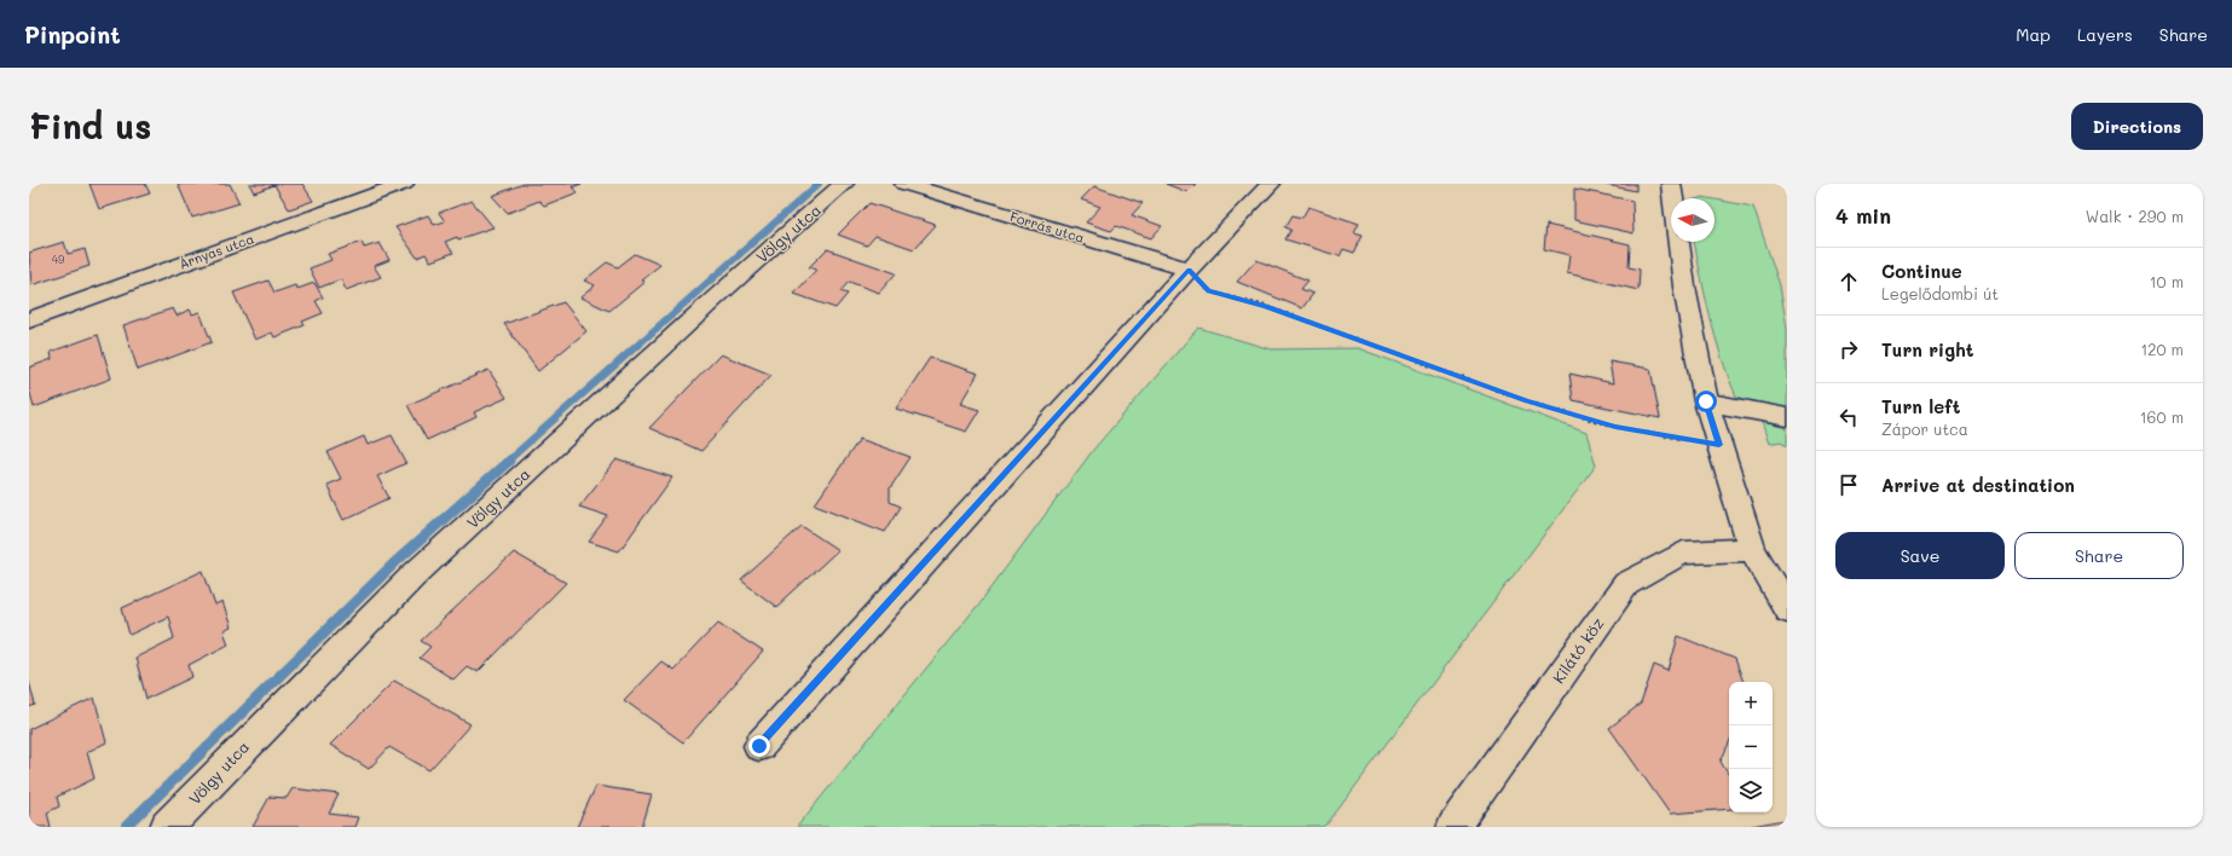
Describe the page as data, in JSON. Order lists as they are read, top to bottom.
{
  "streets": {
    "street": [
      "Forrás utca",
      "Völgy utca",
      "Árnyas utca",
      "Kilátó köz"
    ]
  },
  "house_numbers": ["49"],
  "north": "left",
  "page": {
    "header": "Pinpoint",
    "nav": ["Map", "Layers", "Share"],
    "buttons": [
      "Directions",
      ["Save", "Share"]
    ],
    "title": "Find us",
    "heading": ["4 min", "Walk · 290 m"],
    "list": [
      ["Continue", "Legelődombi út", "10 m"],
      ["Turn right", "120 m"],
      ["Turn left", "Zápor utca", "160 m"],
      "Arrive at destination"
    ],
    "map_buttons": ["+", "−"]
  }
}
